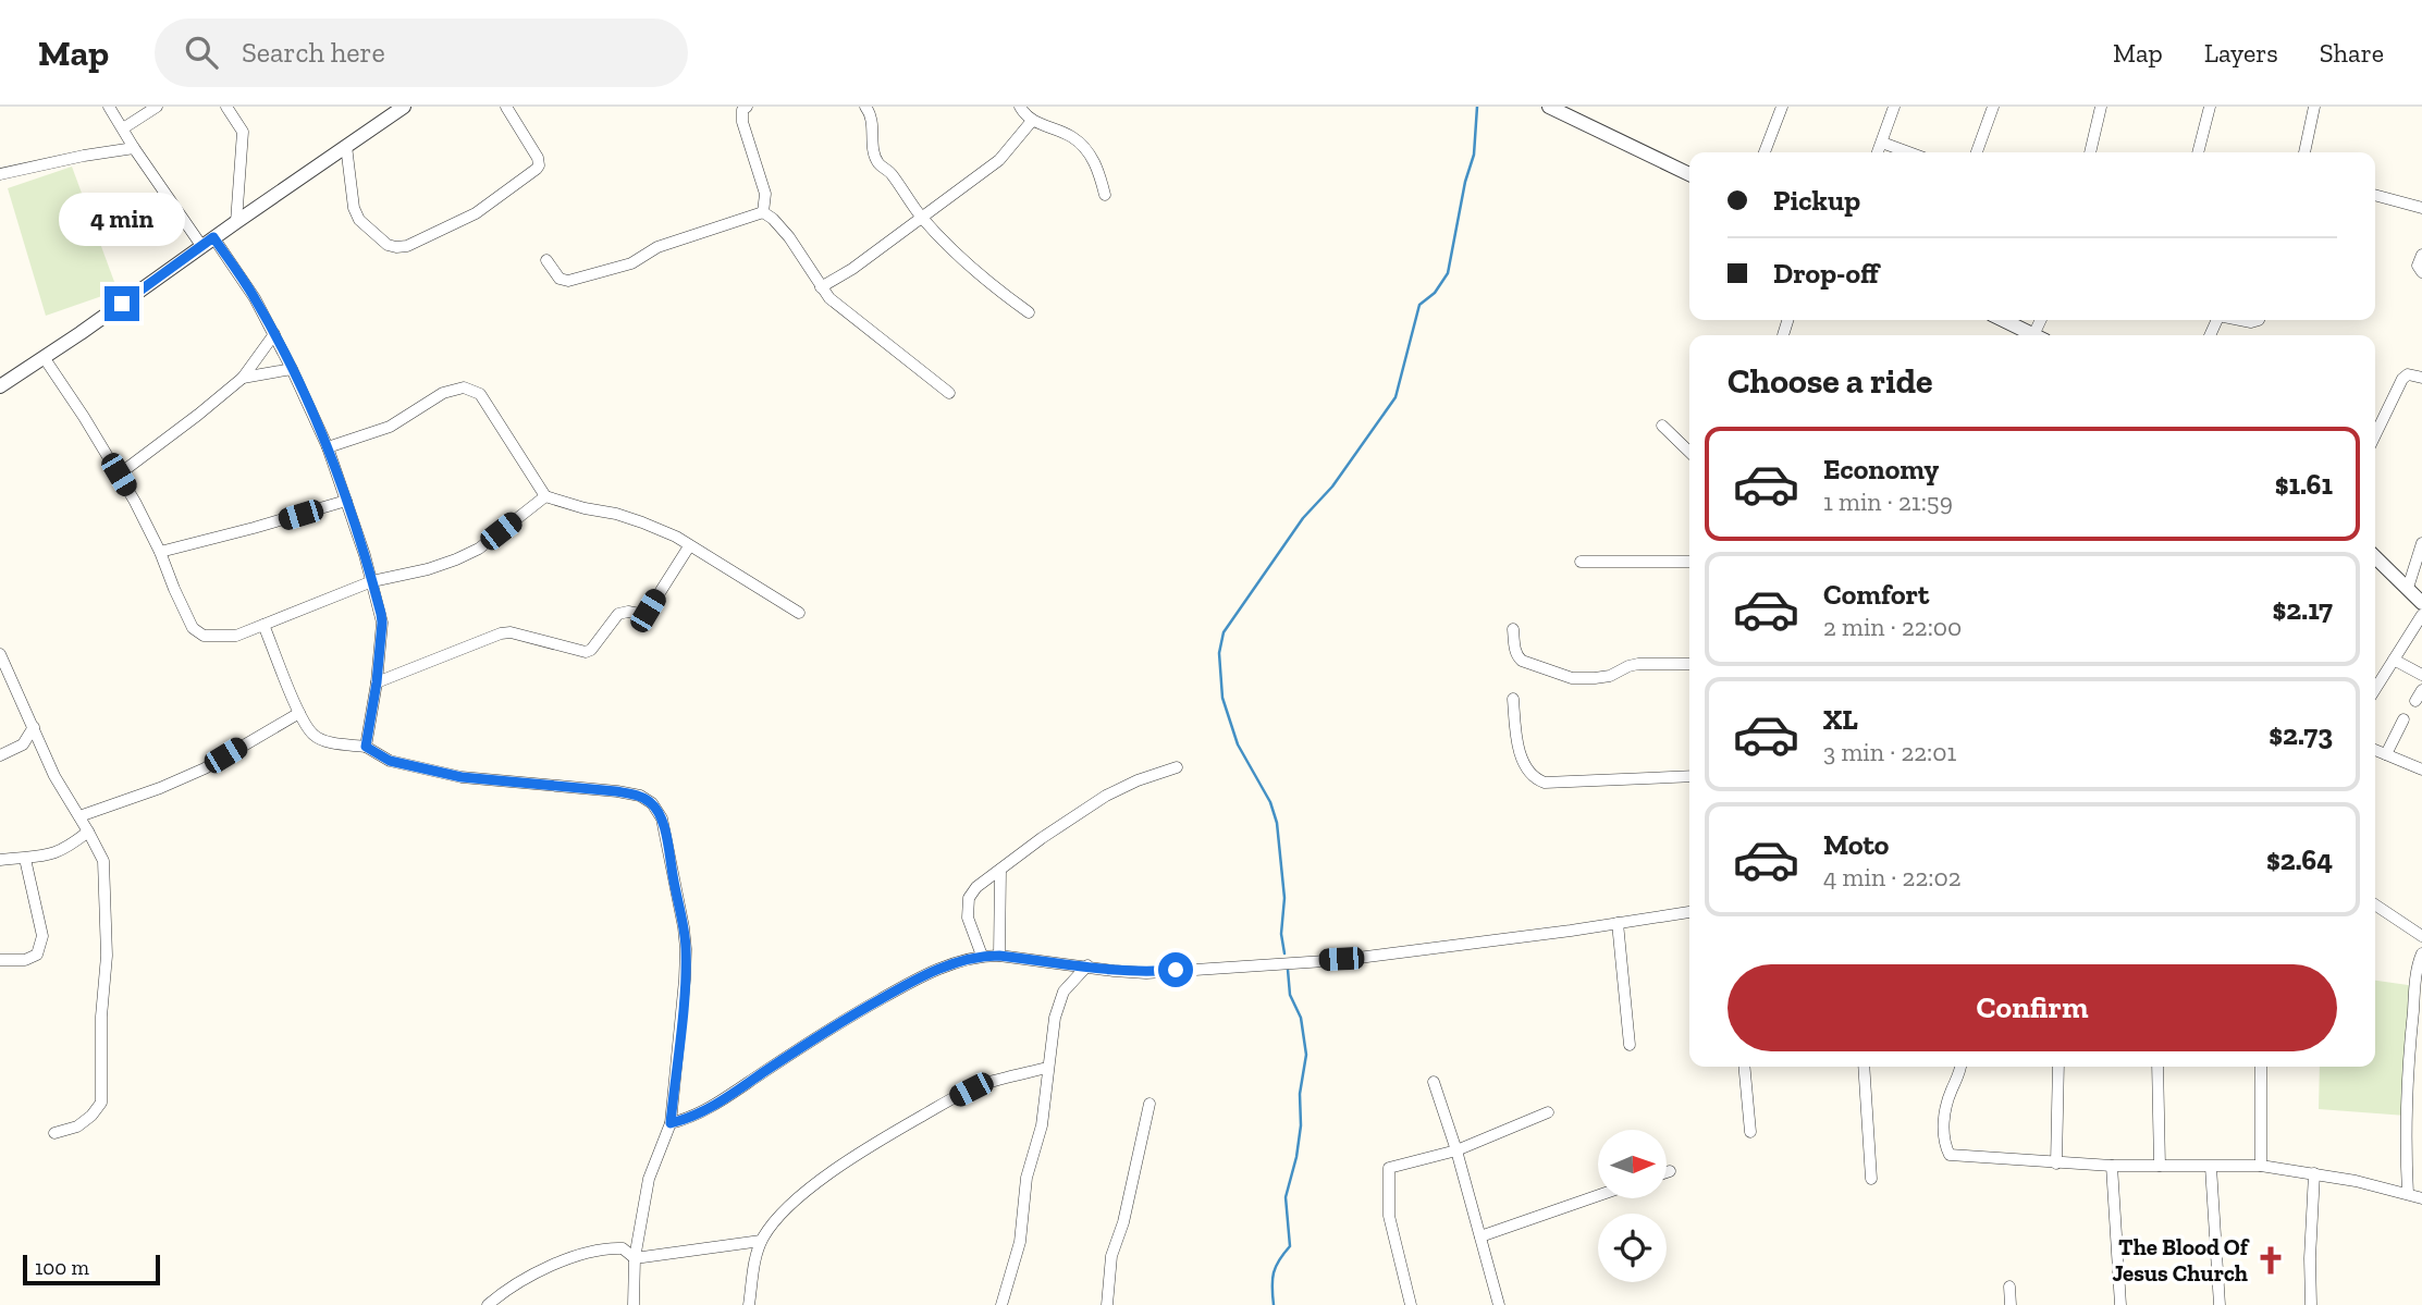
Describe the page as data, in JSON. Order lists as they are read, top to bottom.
{
  "places": {
    "church": ["The Blood Of Jesus Church"]
  },
  "scale_bar": "100 m",
  "north": "right",
  "page": {
    "header": "Map",
    "search": "Search here",
    "nav": ["Map", "Layers", "Share"],
    "banner": ["Pickup", "Drop-off"],
    "bubble": "4 min",
    "heading": "Choose a ride",
    "list": [
      {
        "name": "Economy",
        "note": "1 min · 21:59",
        "value": "$1.61"
      },
      {
        "name": "Comfort",
        "note": "2 min · 22:00",
        "value": "$2.17"
      },
      {
        "name": "XL",
        "note": "3 min · 22:01",
        "value": "$2.73"
      },
      {
        "name": "Moto",
        "note": "4 min · 22:02",
        "value": "$2.64"
      }
    ],
    "buttons": "Confirm",
    "scale": "100 m"
  }
}
